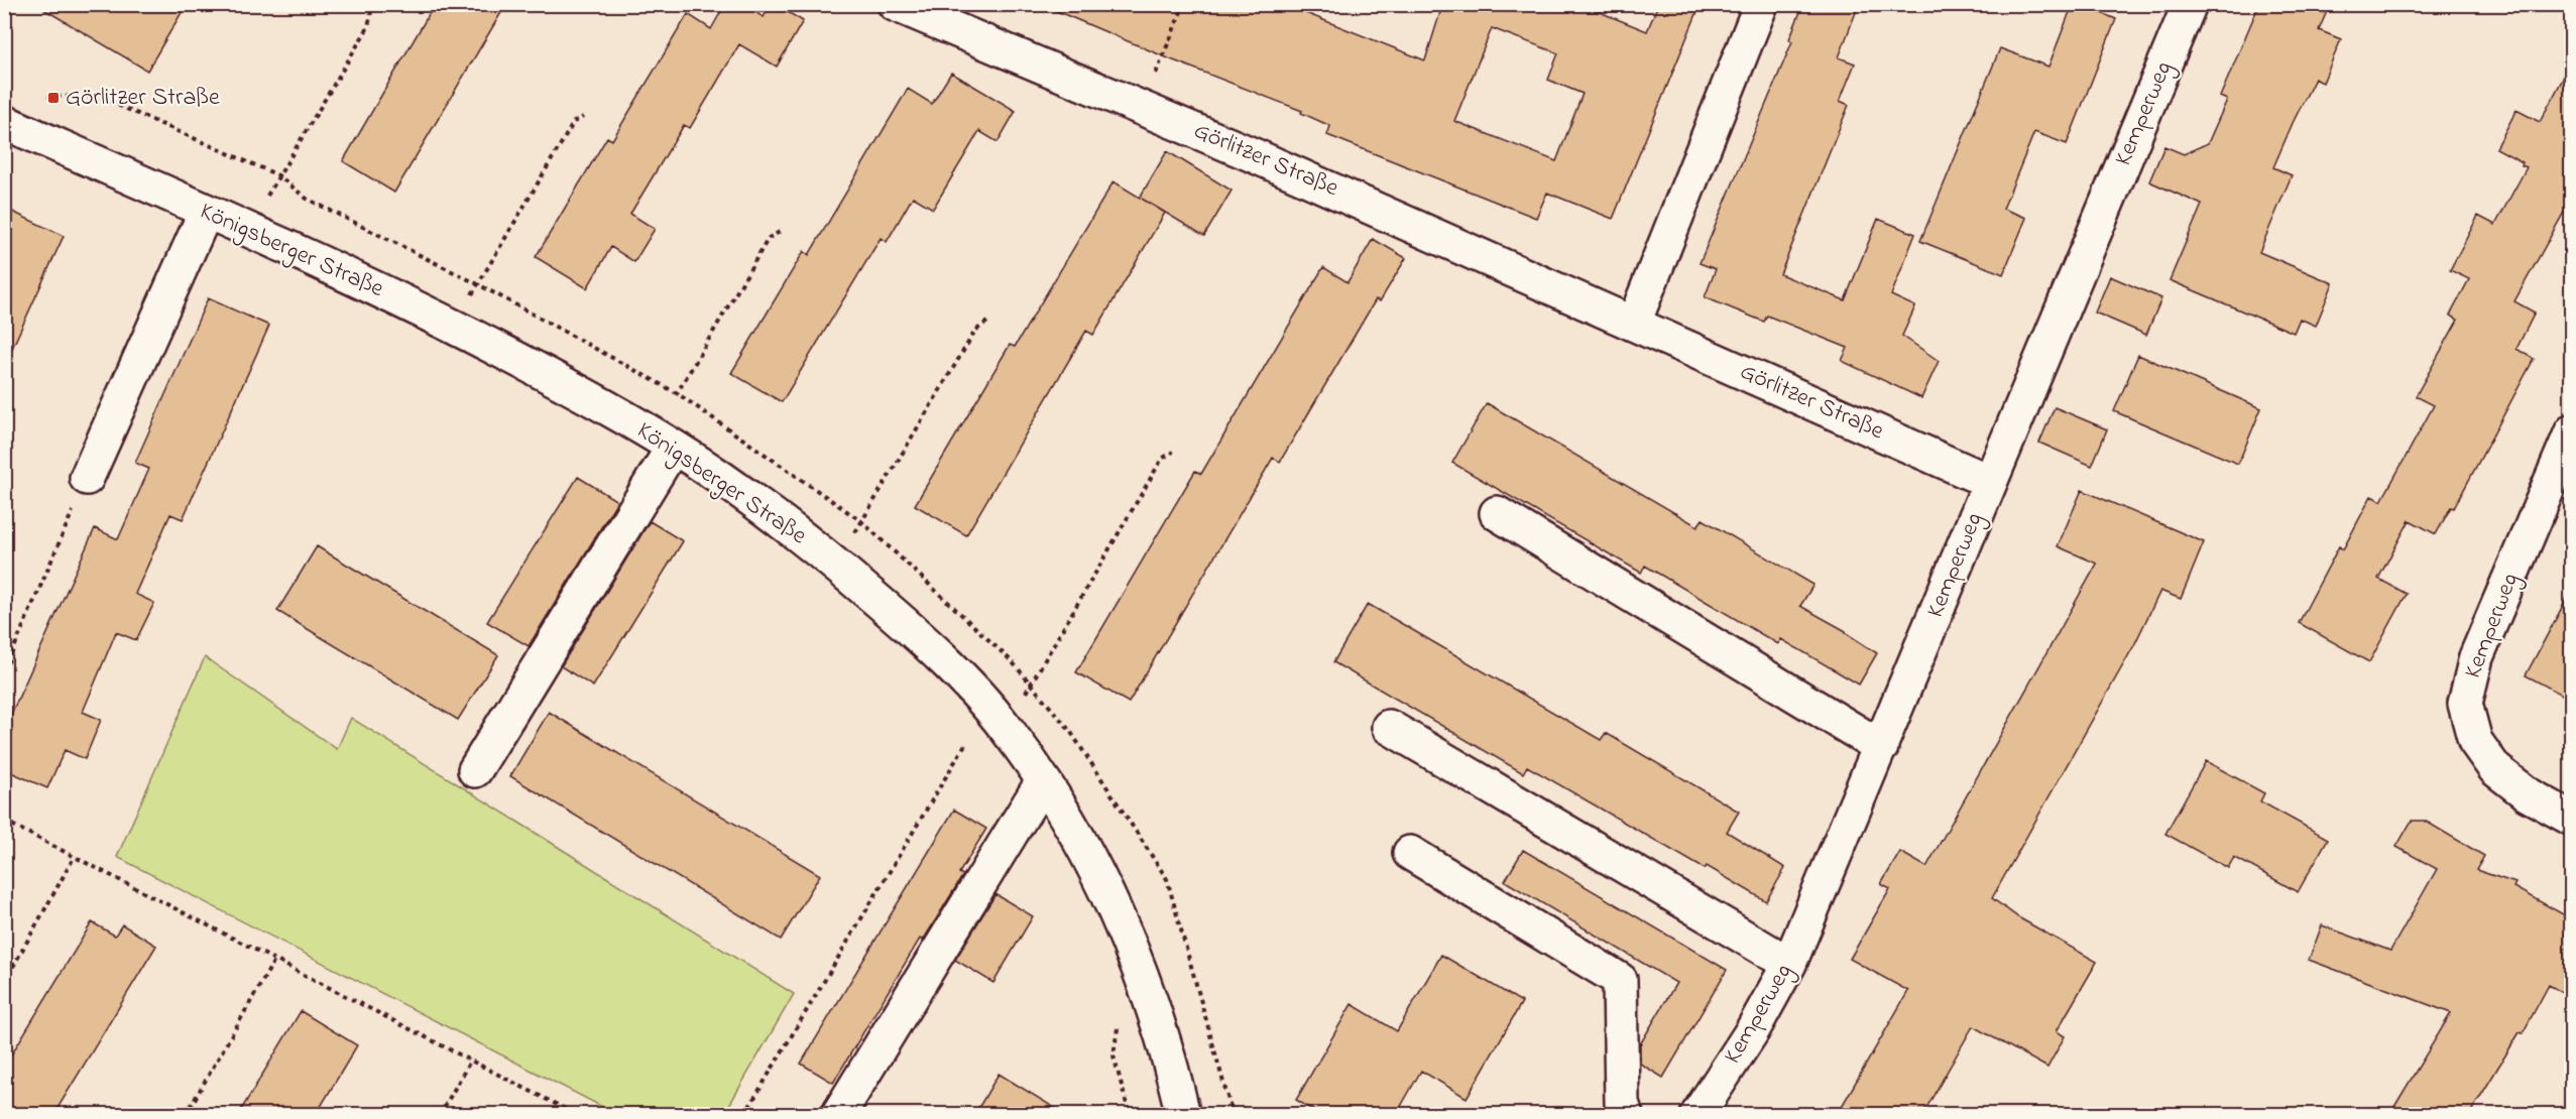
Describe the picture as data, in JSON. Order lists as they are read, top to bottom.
{
  "streets": {
    "street": ["Kemperweg", "Görlitzer Straße", "Königsberger Straße"]
  },
  "crossings": [
    ["Kemperweg", "Görlitzer Straße"]
  ],
  "places": {
    "transit": ["Görlitzer Straße"]
  }
}
